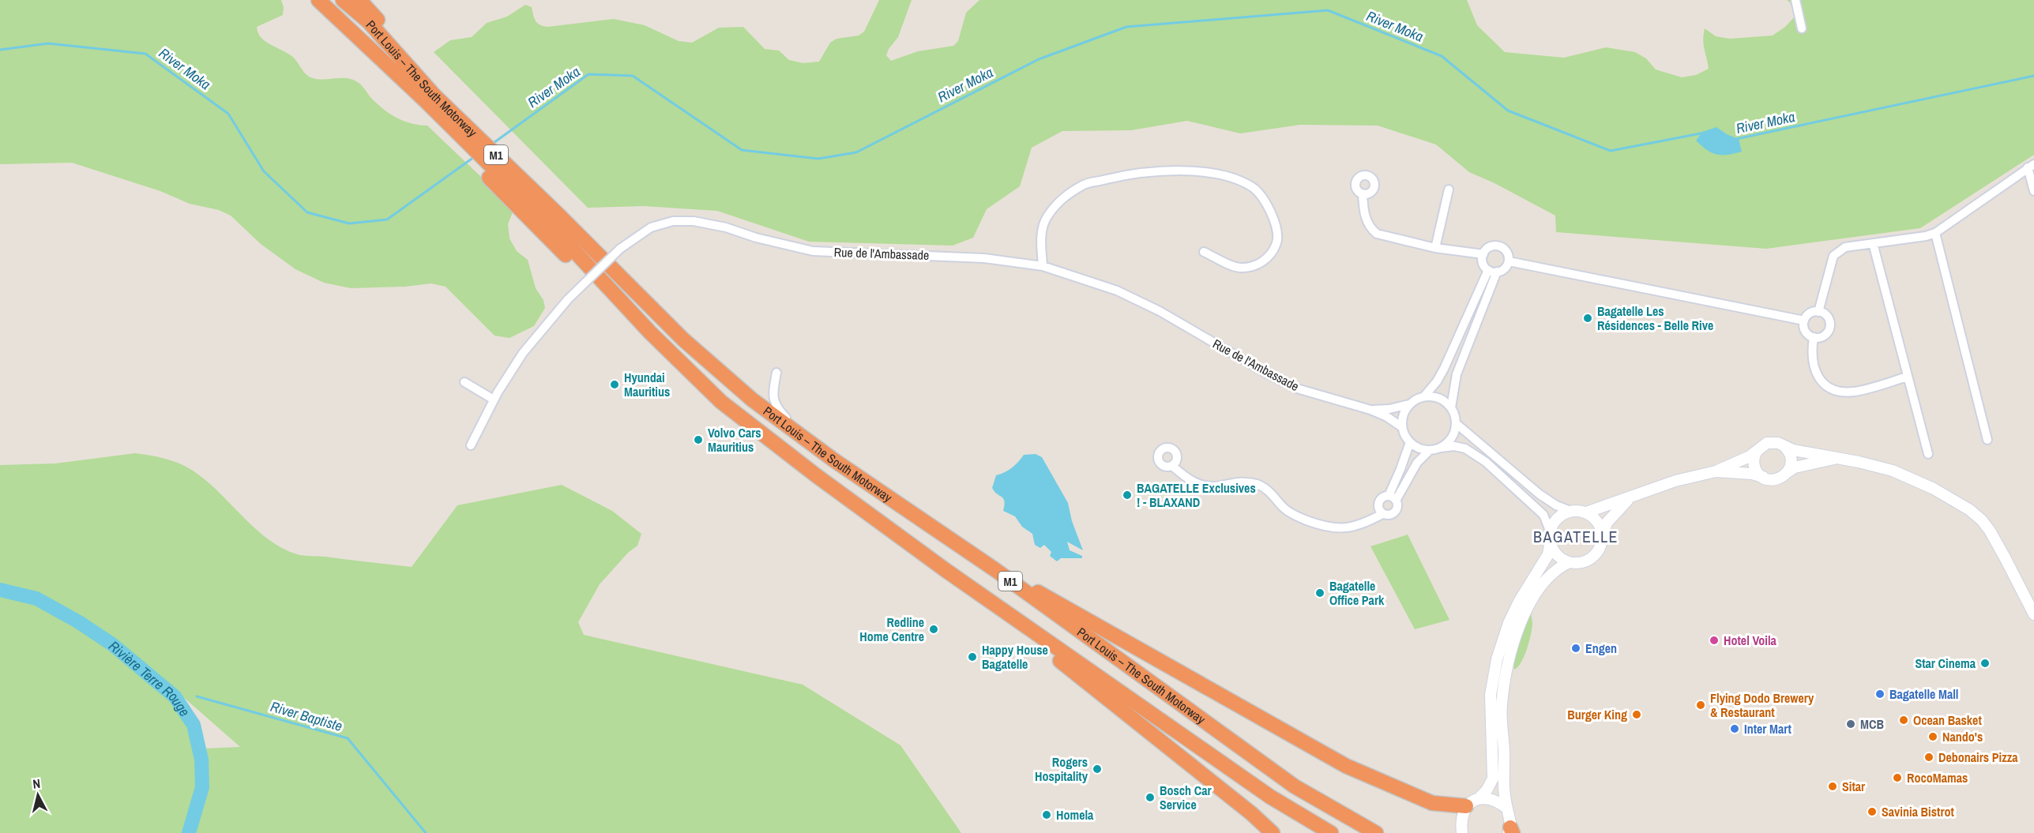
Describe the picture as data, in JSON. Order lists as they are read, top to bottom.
{
  "streets": {
    "highway": ["Port Louis – The South Motorway", "M1"],
    "street": ["Rue de l'Ambassade"]
  },
  "districts": ["BAGATELLE"],
  "water": ["River Moka", "Rivière Terre Rouge", "River Baptiste"],
  "places": [
    "Bagatelle Les Résidences - Belle Rive",
    "Hyundai Mauritius",
    "Volvo Cars Mauritius",
    "BAGATELLE Exclusives ! - BLAXAND",
    "Bagatelle Office Park",
    "Redline Home Centre",
    "Hotel Voila",
    "Engen",
    "Happy House Bagatelle",
    "Star Cinema",
    "Bagatelle Mall",
    "Flying Dodo Brewery & Restaurant",
    "Burger King",
    "Ocean Basket",
    "MCB",
    "Inter Mart",
    "Nando's",
    "Debonairs Pizza",
    "Rogers Hospitality",
    "RocoMamas",
    "Sitar",
    "Bosch Car Service",
    "Savinia Bistrot",
    "Homela"
  ],
  "north": "top"
}
